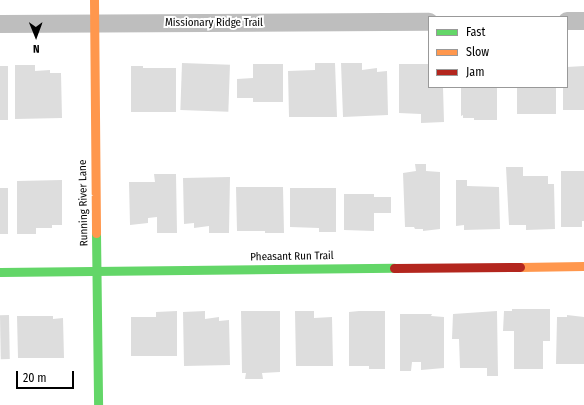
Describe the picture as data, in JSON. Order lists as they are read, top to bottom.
{
  "streets": {
    "street": ["Missionary Ridge Trail", "Running River Lane", "Pheasant Run Trail"]
  },
  "crossings": [
    ["Missionary Ridge Trail", "Running River Lane"],
    ["Running River Lane", "Pheasant Run Trail"]
  ],
  "legend": ["Fast", "Slow", "Jam"],
  "scale_bar": "20 m",
  "north": "bottom"
}
